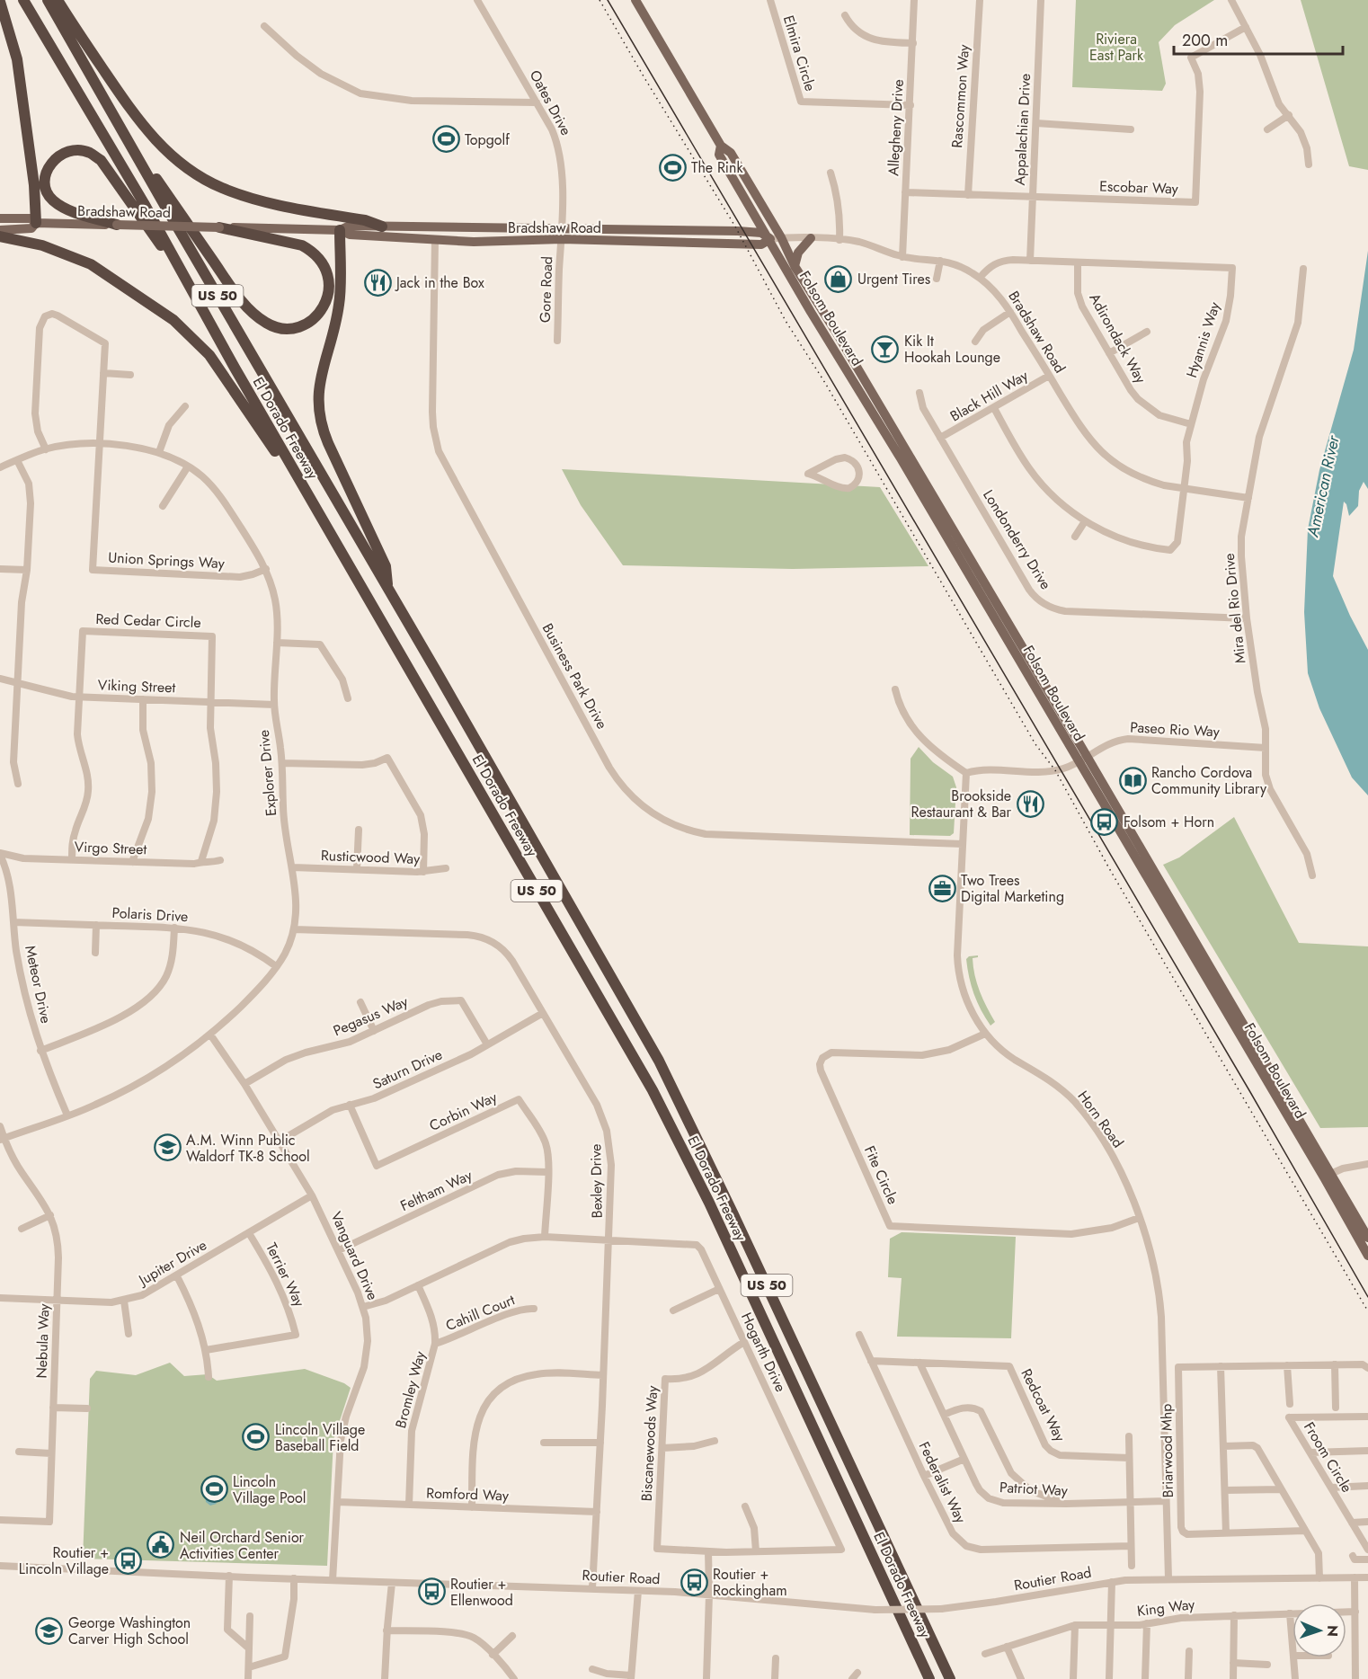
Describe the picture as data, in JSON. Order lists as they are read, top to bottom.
{
  "streets": {
    "highway": ["US 50", "El Dorado Freeway"],
    "main road": ["Bradshaw Road", "Folsom Boulevard"],
    "street": [
      "Elmira Circle",
      "Rascommon Way",
      "Oates Drive",
      "Allegheny Drive",
      "Appalachian Drive",
      "Escobar Way",
      "Gore Road",
      "Adirondack Way",
      "Hyannis Way",
      "Black Hill Way",
      "Londonderry Drive",
      "Union Springs Way",
      "Mira del Rio Drive",
      "Red Cedar Circle",
      "Business Park Drive",
      "Viking Street",
      "Paseo Rio Way",
      "Explorer Drive",
      "Virgo Street",
      "Rusticwood Way",
      "Polaris Drive",
      "Meteor Drive",
      "Pegasus Way",
      "Saturn Drive",
      "Corbin Way",
      "Horn Road",
      "Fite Circle",
      "Bexley Drive",
      "Feltham Way",
      "Vanguard Drive",
      "Jupiter Drive",
      "Terrier Way",
      "Cahill Court",
      "Nebula Way",
      "Hogarth Drive",
      "Bromley Way",
      "Redcoat Way",
      "Biscanewoods Way",
      "Briarwood Mhp",
      "Froom Circle",
      "Federalist Way",
      "Patriot Way",
      "Romford Way",
      "Routier Road",
      "King Way"
    ]
  },
  "crossings": [
    ["Elmira Circle", "Allegheny Drive"],
    ["Rascommon Way", "Escobar Way"],
    ["Oates Drive", "Bradshaw Road"],
    ["Oates Drive", "Gore Road"],
    ["Allegheny Drive", "Escobar Way"],
    ["Allegheny Drive", "Bradshaw Road"],
    ["Appalachian Drive", "Escobar Way"],
    ["Appalachian Drive", "Hyannis Way"],
    ["Bradshaw Road", "Gore Road"],
    ["Bradshaw Road", "Folsom Boulevard"],
    ["Bradshaw Road", "Hyannis Way"],
    ["Bradshaw Road", "Black Hill Way"],
    ["Bradshaw Road", "Mira del Rio Drive"],
    ["Bradshaw Road", "Business Park Drive"],
    ["Folsom Boulevard", "Paseo Rio Way"],
    ["Adirondack Way", "Hyannis Way"],
    ["Hyannis Way", "Black Hill Way"],
    ["Black Hill Way", "Londonderry Drive"],
    ["Londonderry Drive", "Mira del Rio Drive"],
    ["Union Springs Way", "Explorer Drive"],
    ["Mira del Rio Drive", "Paseo Rio Way"],
    ["Red Cedar Circle", "Viking Street"],
    ["Business Park Drive", "Horn Road"],
    ["Viking Street", "Explorer Drive"],
    ["Explorer Drive", "Rusticwood Way"],
    ["Explorer Drive", "Polaris Drive"],
    ["Explorer Drive", "Meteor Drive"],
    ["Explorer Drive", "Bexley Drive"],
    ["Explorer Drive", "Vanguard Drive"],
    ["Explorer Drive", "Nebula Way"],
    ["Virgo Street", "Meteor Drive"],
    ["Polaris Drive", "Meteor Drive"],
    ["Pegasus Way", "Saturn Drive"],
    ["Pegasus Way", "Vanguard Drive"],
    ["Saturn Drive", "Corbin Way"],
    ["Saturn Drive", "Bexley Drive"],
    ["Saturn Drive", "Vanguard Drive"],
    ["Corbin Way", "Feltham Way"],
    ["Corbin Way", "Hogarth Drive"],
    ["Horn Road", "Fite Circle"],
    ["Horn Road", "Patriot Way"],
    ["Horn Road", "Routier Road"],
    ["Bexley Drive", "Hogarth Drive"],
    ["Bexley Drive", "Romford Way"],
    ["Bexley Drive", "Routier Road"],
    ["Feltham Way", "Vanguard Drive"],
    ["Vanguard Drive", "Jupiter Drive"],
    ["Vanguard Drive", "Hogarth Drive"],
    ["Vanguard Drive", "Romford Way"],
    ["Vanguard Drive", "Routier Road"],
    ["Jupiter Drive", "Terrier Way"],
    ["Jupiter Drive", "Nebula Way"],
    ["Cahill Court", "Bromley Way"],
    ["Hogarth Drive", "Bromley Way"],
    ["Hogarth Drive", "Biscanewoods Way"],
    ["Bromley Way", "Romford Way"],
    ["Redcoat Way", "Federalist Way"],
    ["Redcoat Way", "Patriot Way"]
  ],
  "water": ["American River"],
  "parks": ["Riviera East Park"],
  "places": {
    "sports": [
      "Topgolf",
      "The Rink",
      "Lincoln Village Baseball Field",
      "Lincoln Village Pool"
    ],
    "shop": ["Urgent Tires"],
    "restaurant": ["Jack in the Box", "Brookside Restaurant & Bar"],
    "bar": ["Kik It Hookah Lounge"],
    "library": ["Rancho Cordova Community Library"],
    "bus stop": [
      "Folsom + Horn",
      "Routier + Lincoln Village",
      "Routier + Rockingham",
      "Routier + Ellenwood"
    ],
    "office": ["Two Trees Digital Marketing"],
    "school or university": ["A.M. Winn Public Waldorf TK-8 School", "George Washington Carver High School"],
    "public building": ["Neil Orchard Senior Activities Center"]
  },
  "scale_bar": "200 m",
  "north": "right"
}
